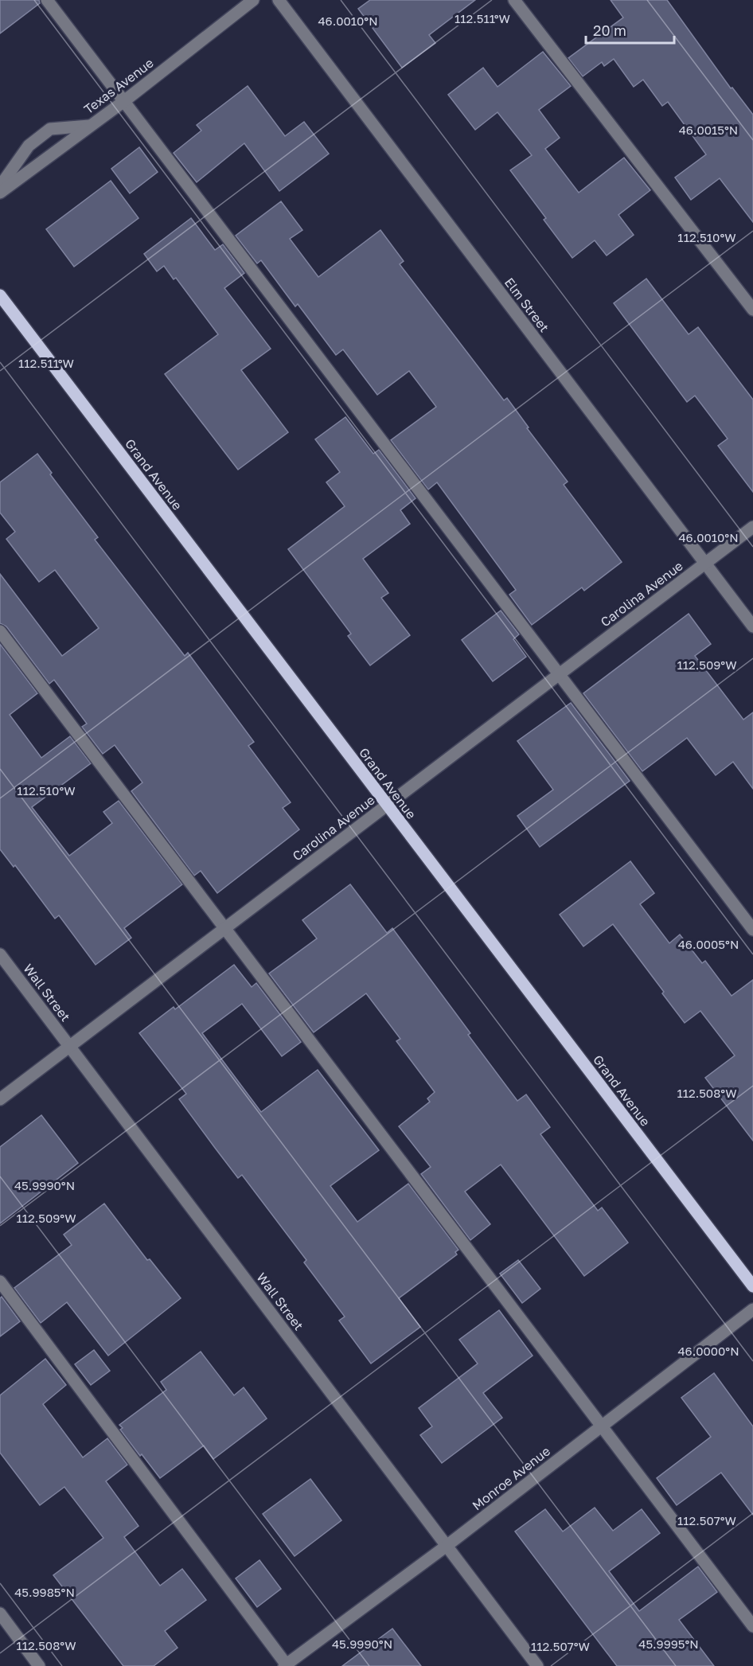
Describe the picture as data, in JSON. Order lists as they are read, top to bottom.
{
  "streets": {
    "main road": ["Grand Avenue"],
    "street": [
      "Texas Avenue",
      "Elm Street",
      "Carolina Avenue",
      "Wall Street",
      "Monroe Avenue"
    ]
  },
  "crossings": [
    ["Elm Street", "Carolina Avenue"],
    ["Grand Avenue", "Carolina Avenue"],
    ["Carolina Avenue", "Wall Street"],
    ["Wall Street", "Monroe Avenue"]
  ],
  "scale_bar": "20 m",
  "coordinates": [
    "112.511°W",
    "46.0010°N",
    "46.0015°N",
    "112.510°W",
    "112.509°W",
    "46.0005°N",
    "112.508°W",
    "45.9990°N",
    "46.0000°N",
    "112.507°W",
    "45.9985°N",
    "45.9995°N"
  ]
}
